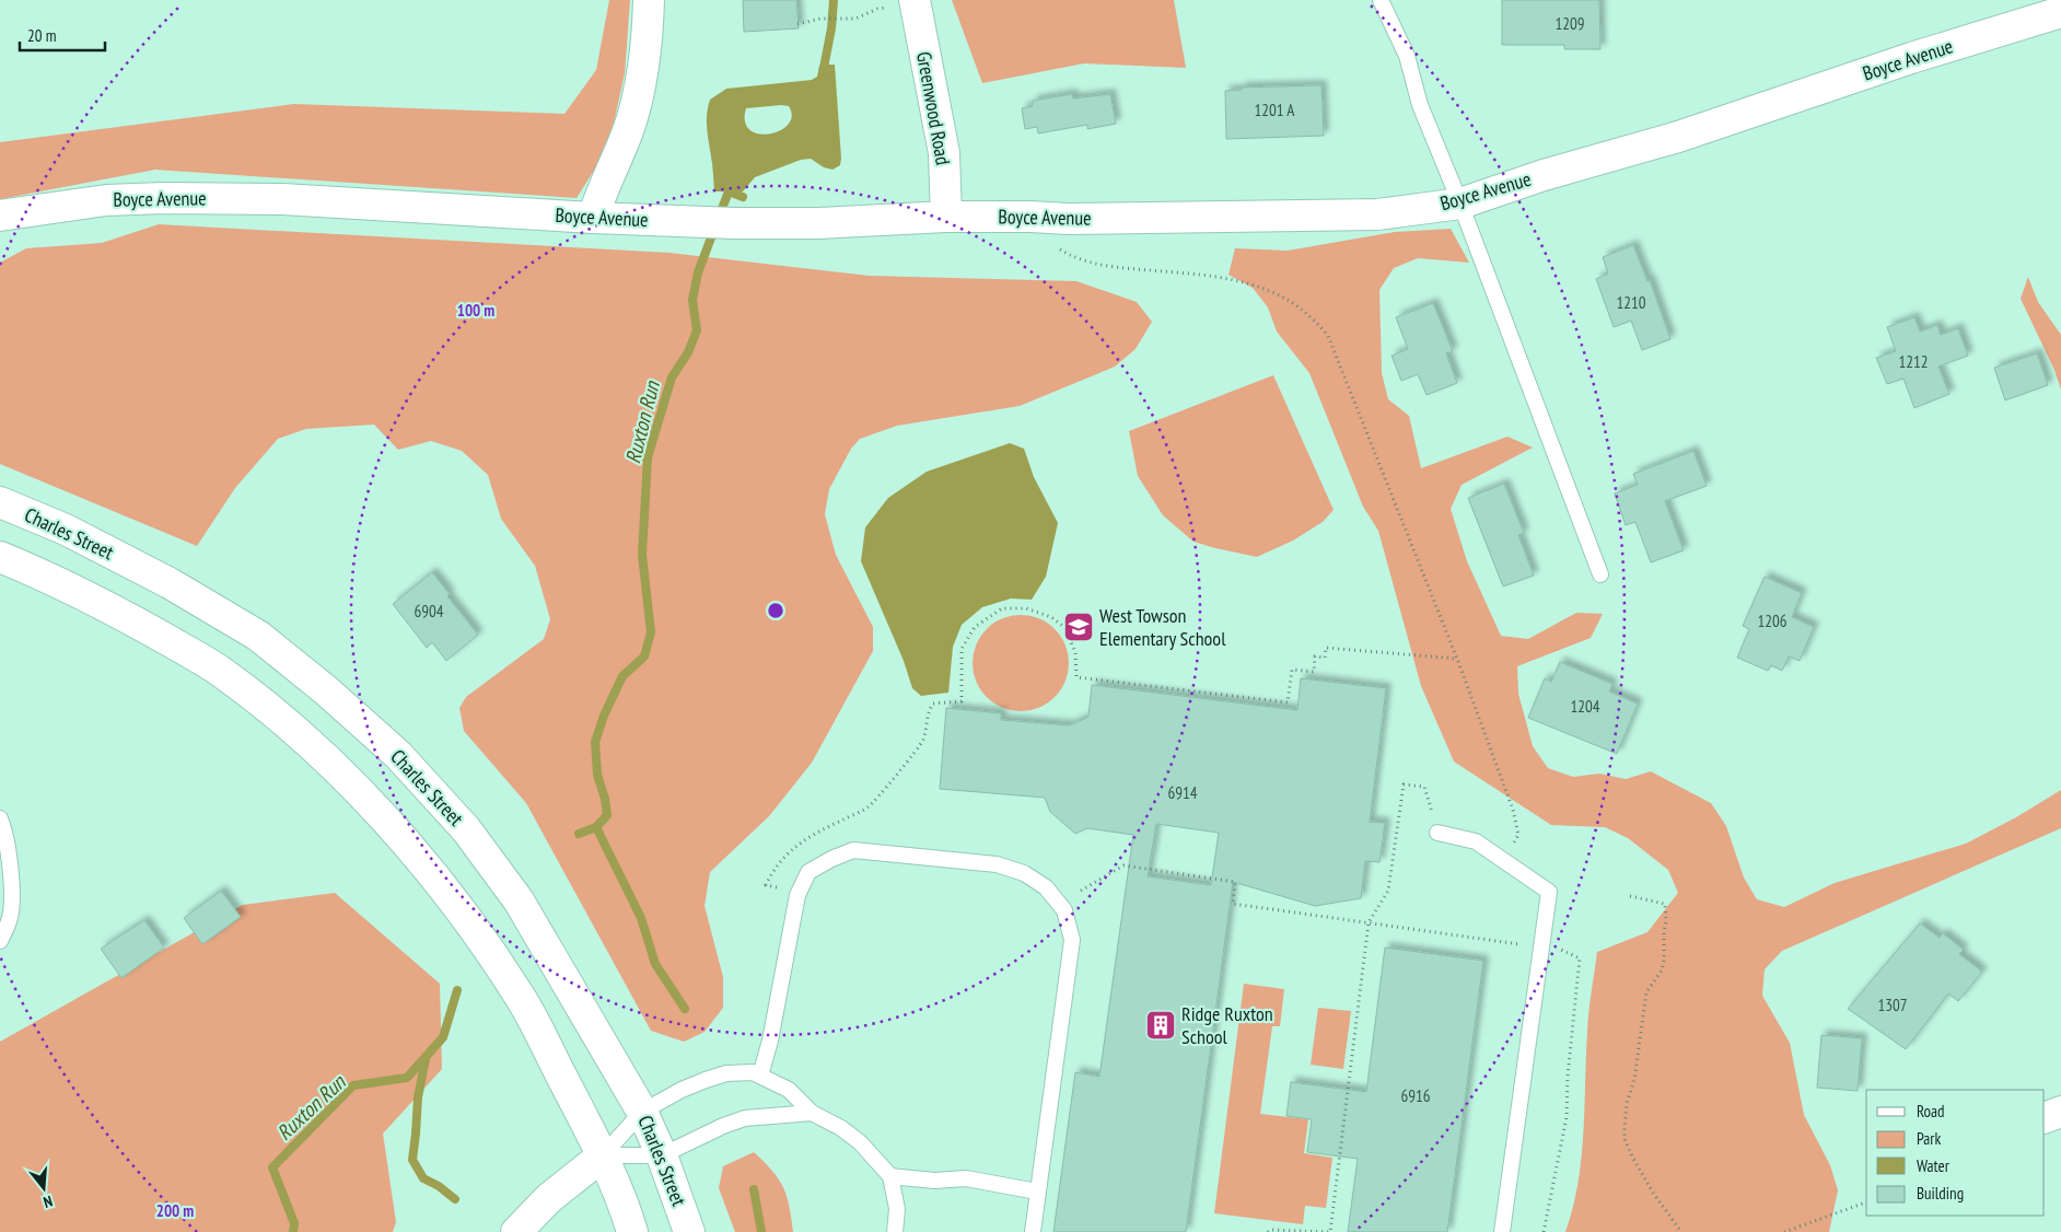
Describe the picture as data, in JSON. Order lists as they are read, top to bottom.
{
  "streets": {
    "street": ["Boyce Avenue", "Greenwood Road", "Charles Street"]
  },
  "crossings": [
    ["Boyce Avenue", "Greenwood Road"]
  ],
  "water": ["Ruxton Run"],
  "places": {
    "school or university": ["West Towson Elementary School"],
    "building": ["Ridge Ruxton School"]
  },
  "house_numbers": [
    "1209",
    "1201 A",
    "1210",
    "1212",
    "6904",
    "1206",
    "1204",
    "6914",
    "1307",
    "6916"
  ],
  "legend": [
    "Road",
    "Park",
    "Water",
    "Building"
  ],
  "scale_bar": "20 m",
  "north": "bottom",
  "rings": ["100 m", "200 m"]
}
